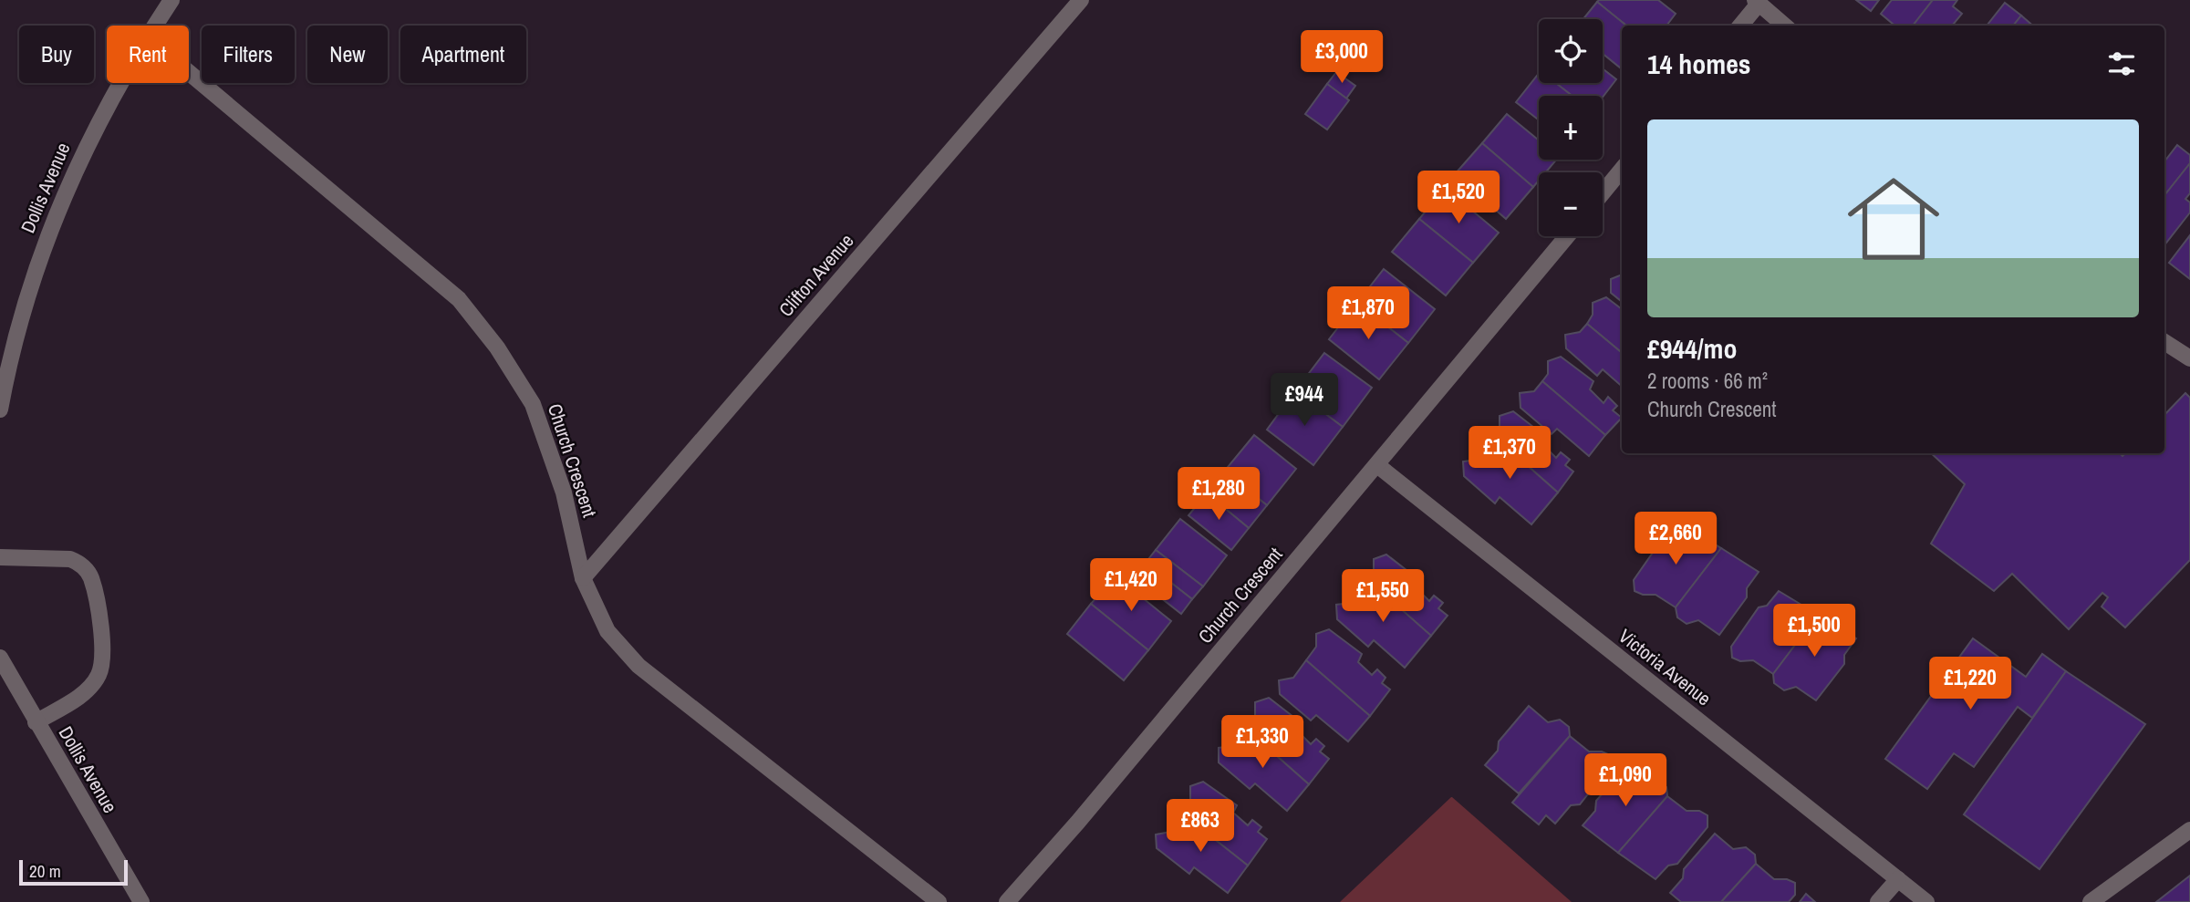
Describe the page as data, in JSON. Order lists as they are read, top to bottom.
{
  "streets": {
    "street": [
      "Dollis Avenue",
      "Clifton Avenue",
      "Church Crescent",
      "Victoria Avenue"
    ]
  },
  "crossings": [
    ["Clifton Avenue", "Church Crescent"],
    ["Church Crescent", "Victoria Avenue"]
  ],
  "scale_bar": "20 m",
  "page": {
    "map_buttons": ["+", "−"],
    "chip": [
      "Buy",
      "Rent",
      "Filters",
      "New",
      "Apartment"
    ],
    "heading": "14 homes",
    "price": [
      "£3,000",
      "£1,520",
      "£1,870",
      "£944",
      "£1,370",
      "£1,280",
      "£2,660",
      "£1,420",
      "£1,550",
      "£1,500",
      "£1,220",
      "£1,330",
      "£1,090",
      "£863"
    ],
    "list": [
      {
        "name": "£944/mo",
        "note": "2 rooms · 66 m² · Church Crescent"
      }
    ],
    "scale": "20 m"
  }
}
